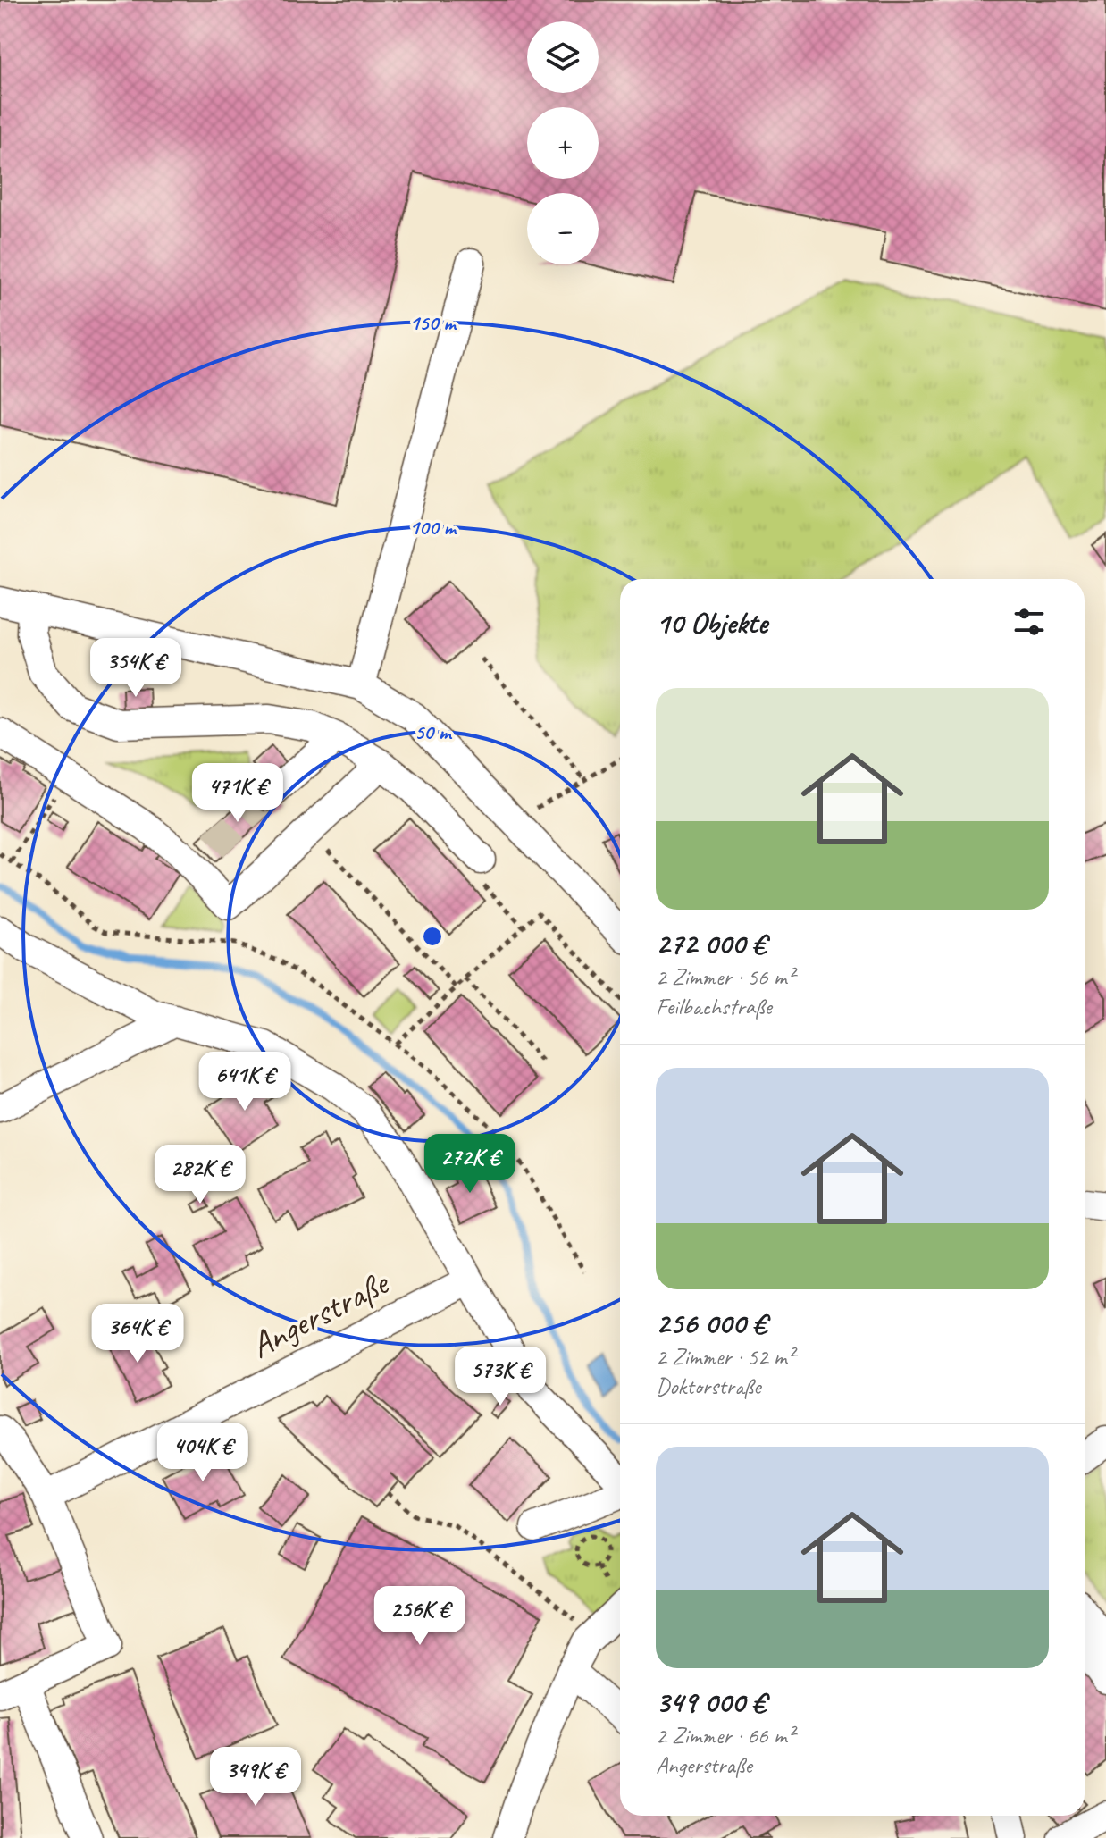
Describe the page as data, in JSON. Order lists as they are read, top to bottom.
{
  "streets": {
    "street": ["Angerstraße"]
  },
  "page": {
    "map_buttons": ["+", "−"],
    "heading": "10 Objekte",
    "price": [
      "354K €",
      "471K €",
      "641K €",
      "272K €",
      "282K €",
      "364K €",
      "573K €",
      "404K €",
      "256K €",
      "349K €"
    ],
    "list": [
      {
        "name": "272 000 €",
        "note": "2 Zimmer · 56 m² · Feilbachstraße"
      },
      {
        "name": "256 000 €",
        "note": "2 Zimmer · 52 m² · Doktorstraße"
      },
      {
        "name": "349 000 €",
        "note": "2 Zimmer · 66 m² · Angerstraße"
      }
    ]
  },
  "rings": ["150 m", "100 m", "50 m"]
}
